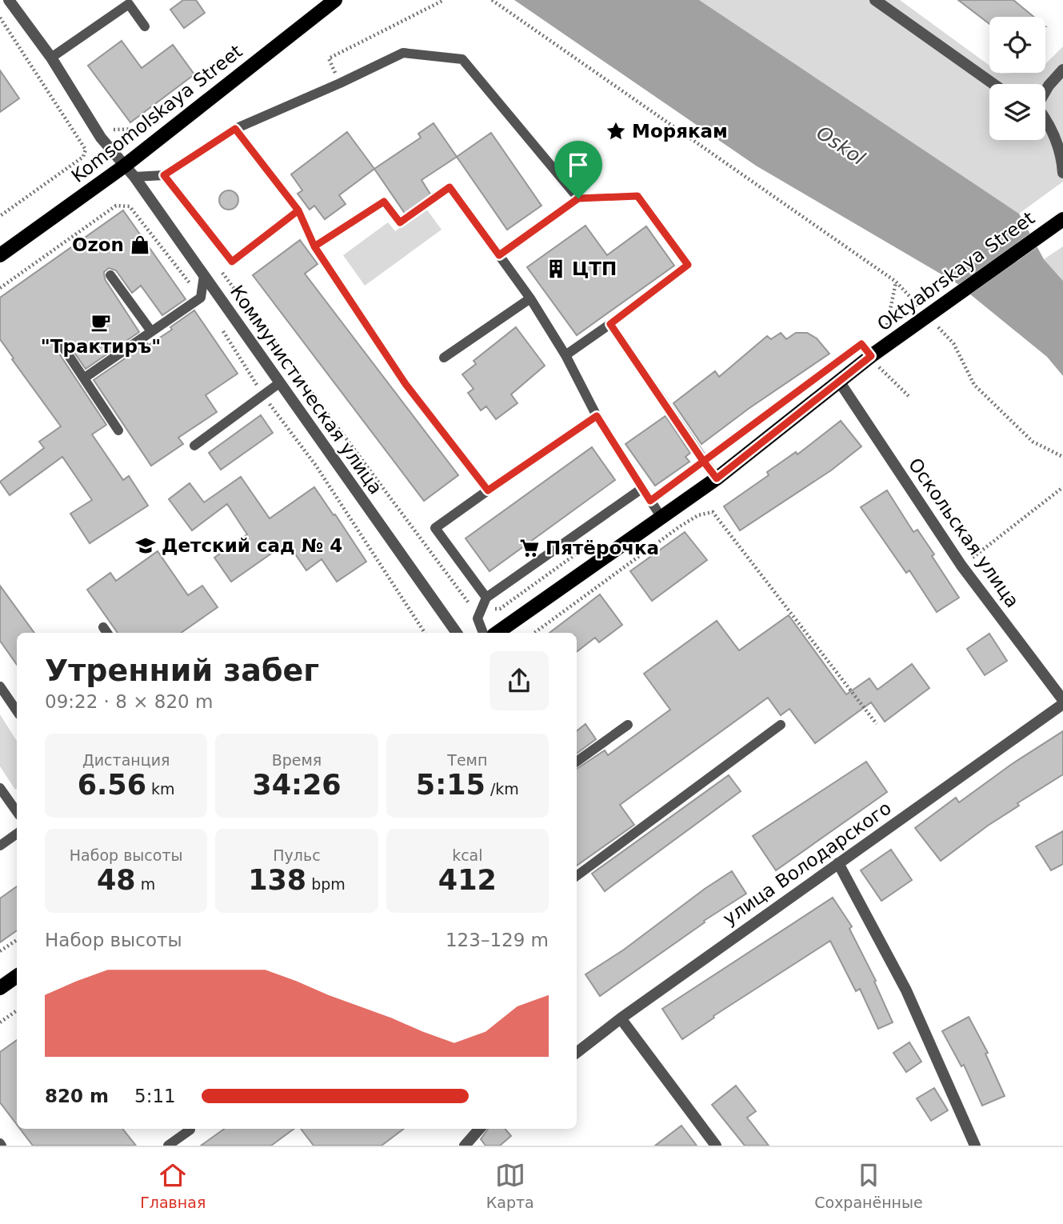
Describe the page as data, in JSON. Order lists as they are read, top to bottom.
{
  "streets": {
    "main road": ["Komsomolskaya Street", "Oktyabrskaya Street"],
    "street": ["Коммунистическая улица", "Оскольская улица", "улица Володарского"]
  },
  "crossings": [
    ["Komsomolskaya Street", "Коммунистическая улица"],
    ["Oktyabrskaya Street", "Оскольская улица"],
    ["Оскольская улица", "улица Володарского"]
  ],
  "water": ["Oskol"],
  "places": {
    "place": ["Морякам"],
    "shop": ["Ozon"],
    "building": ["ЦТП"],
    "cafe": ["\"Трактиръ\""],
    "school or university": ["Детский сад № 4"],
    "supermarket": ["Пятёрочка"]
  },
  "page": {
    "heading": ["Утренний забег", "09:22 · 8 × 820 m"],
    "stats": [
      ["Дистанция", "6.56 km"],
      ["Время", "34:26"],
      ["Темп", "5:15 /km"],
      ["Набор высоты", "48 m"],
      ["Пульс", "138 bpm"],
      ["kcal", "412"]
    ],
    "chart": ["Набор высоты", "123–129 m"],
    "list": [
      {
        "name": "820 m",
        "note": "5:11"
      }
    ],
    "tabs": ["Главная", "Карта", "Сохранённые"]
  }
}
